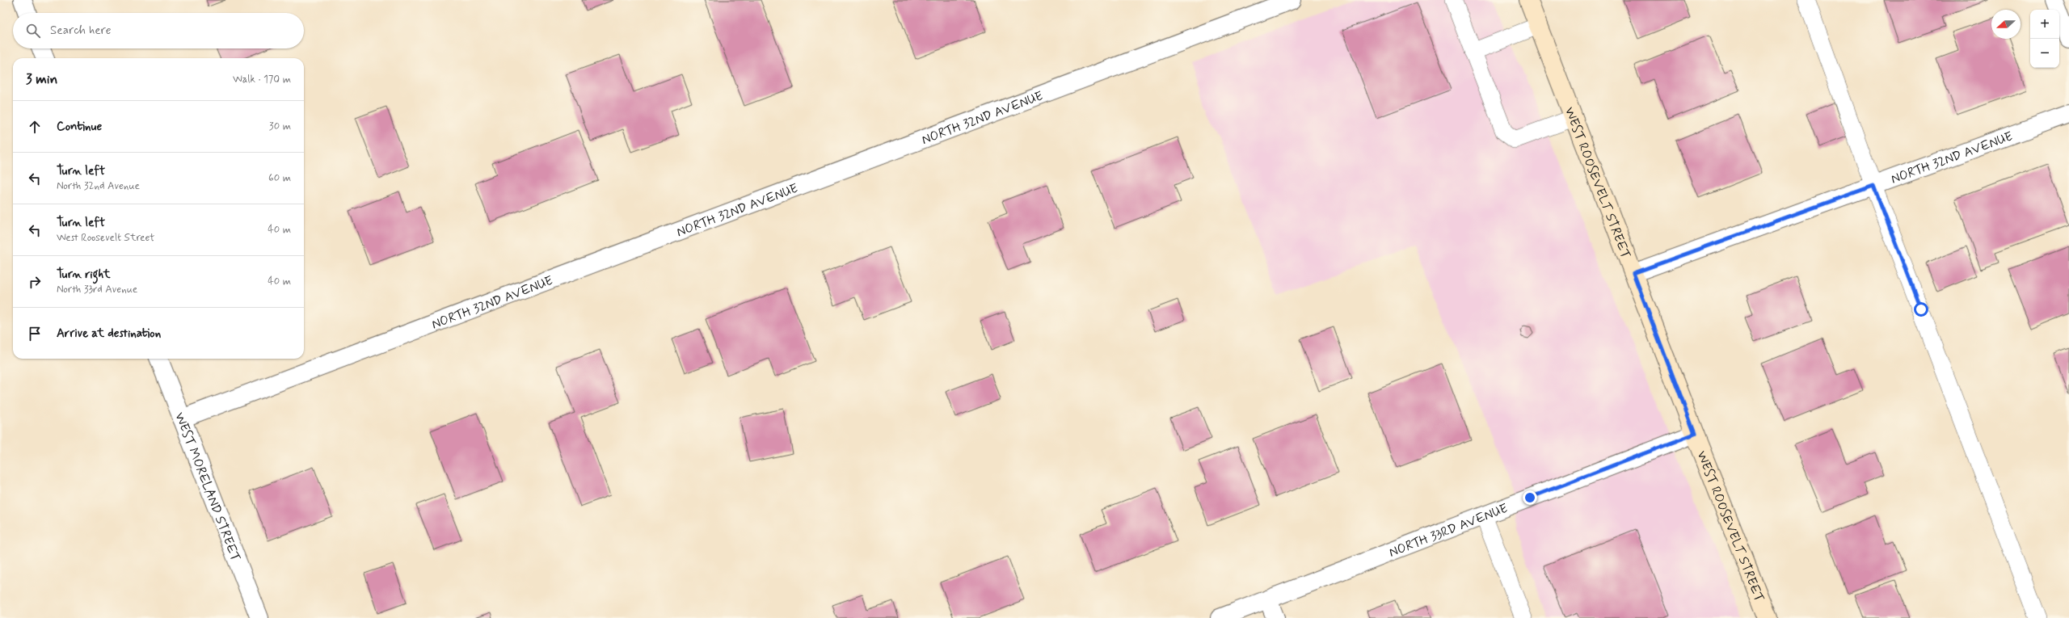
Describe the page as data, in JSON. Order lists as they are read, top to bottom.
{
  "streets": {
    "street": [
      "NORTH 32ND AVENUE",
      "WEST ROOSEVELT STREET",
      "WEST MORELAND STREET",
      "NORTH 33RD AVENUE"
    ]
  },
  "crossings": [
    ["NORTH 32ND AVENUE", "WEST ROOSEVELT STREET"],
    ["NORTH 32ND AVENUE", "WEST MORELAND STREET"],
    ["WEST ROOSEVELT STREET", "NORTH 33RD AVENUE"]
  ],
  "north": "left",
  "page": {
    "map_buttons": ["+", "−"],
    "search": "Search here",
    "heading": ["3 min", "Walk · 170 m"],
    "list": [
      ["Continue", "30 m"],
      ["Turn left", "North 32nd Avenue", "60 m"],
      ["Turn left", "West Roosevelt Street", "40 m"],
      ["Turn right", "North 33rd Avenue", "40 m"],
      "Arrive at destination"
    ]
  }
}
